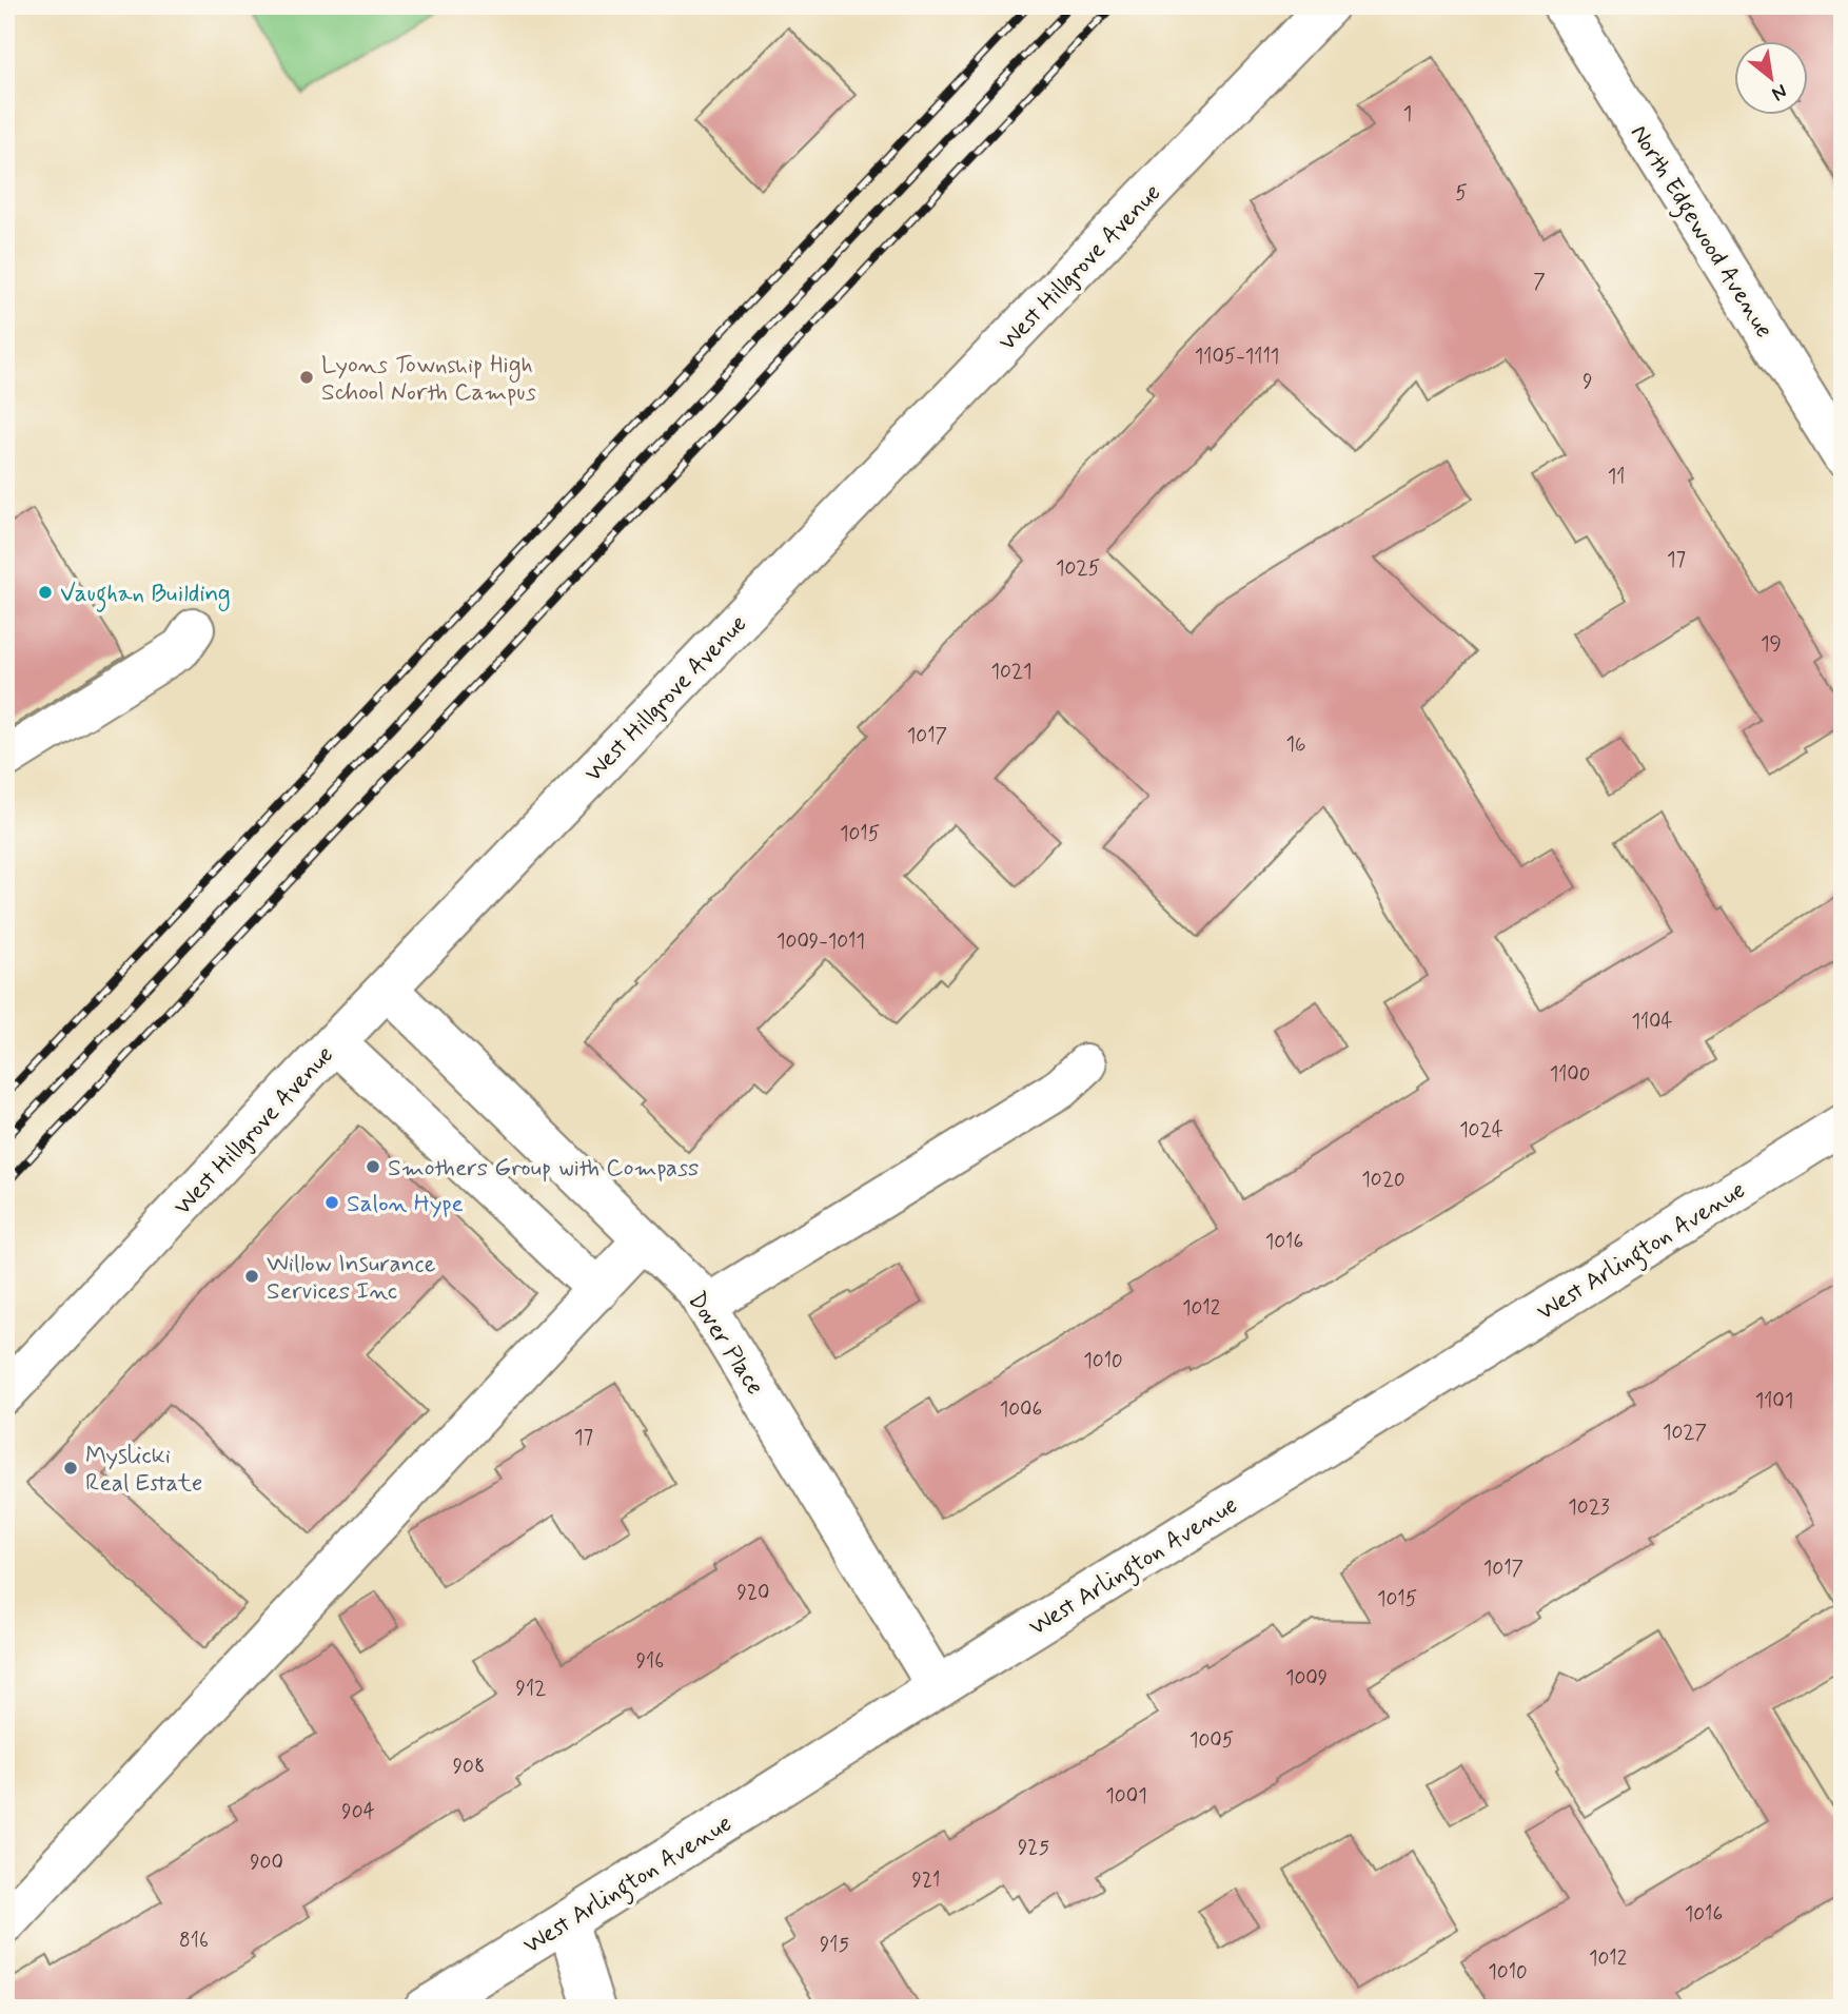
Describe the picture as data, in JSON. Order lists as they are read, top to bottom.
{
  "streets": {
    "street": [
      "North Edgewood Avenue",
      "West Hillgrove Avenue",
      "West Arlington Avenue",
      "Dover Place"
    ]
  },
  "crossings": [
    ["West Hillgrove Avenue", "Dover Place"],
    ["West Arlington Avenue", "Dover Place"]
  ],
  "places": [
    "Lyons Township High School North Campus",
    "Vaughan Building",
    "Smothers Group with Compass",
    "Salon Hype",
    "Willow Insurance Services Inc",
    "Myslicki Real Estate"
  ],
  "house_numbers": [
    "1",
    "5",
    "7",
    "1105-1111",
    "9",
    "11",
    "17",
    "1025",
    "19",
    "1021",
    "1017",
    "16",
    "1015",
    "1009-1011",
    "1104",
    "1100",
    "1024",
    "1020",
    "1016",
    "1012",
    "1010",
    "1101",
    "1006",
    "1027",
    "17",
    "1023",
    "1017",
    "920",
    "1015",
    "916",
    "1009",
    "912",
    "1005",
    "908",
    "1001",
    "904",
    "925",
    "900",
    "921",
    "1016",
    "816",
    "915",
    "1012",
    "1010"
  ],
  "north": "bottom right"
}
